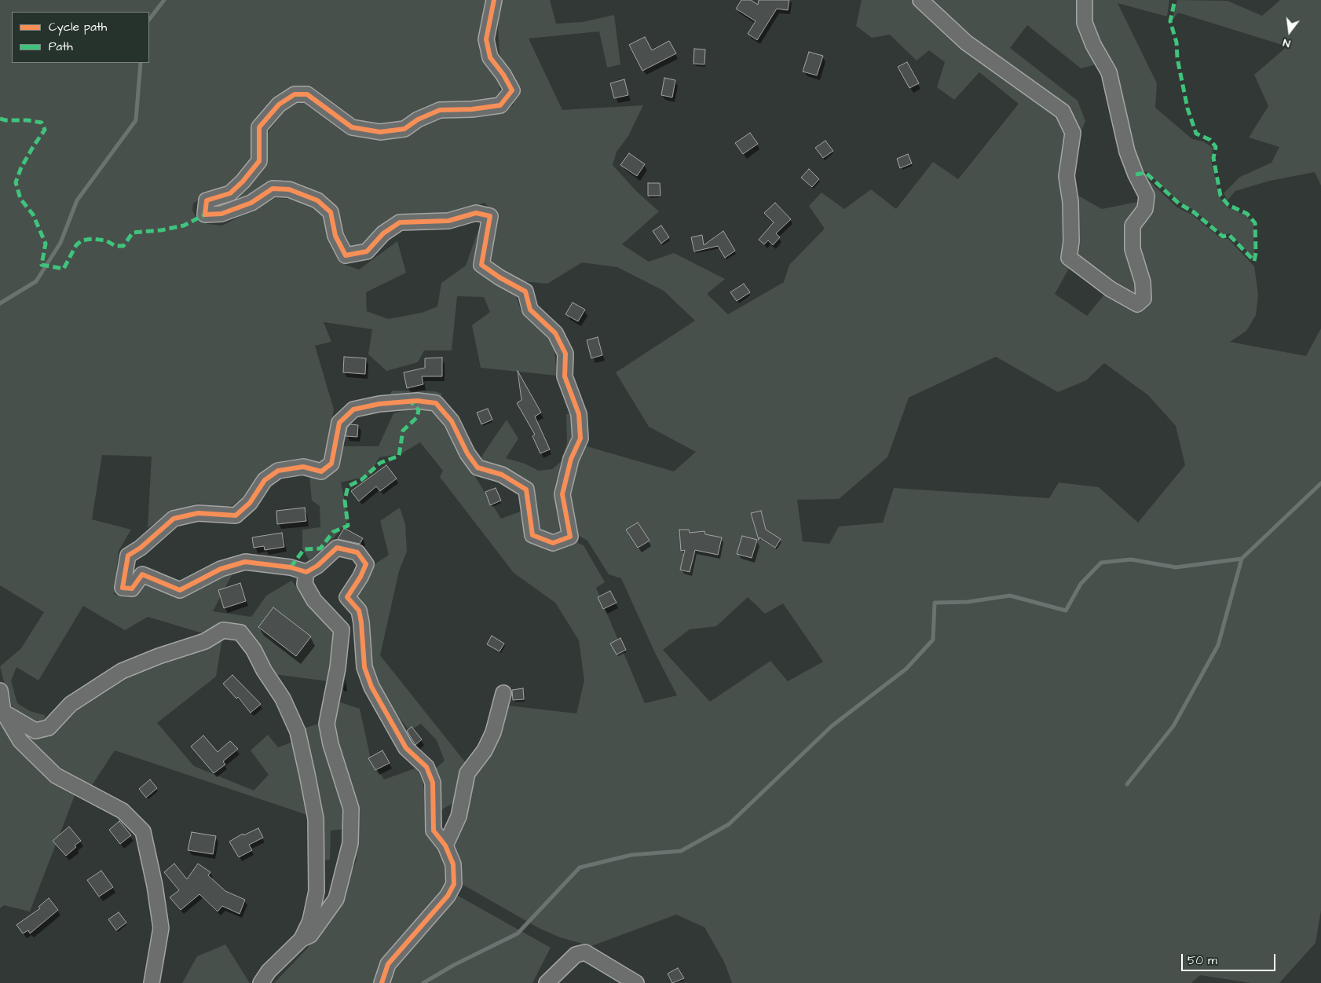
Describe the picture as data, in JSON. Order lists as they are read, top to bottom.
{
  "legend": ["Cycle path", "Path"],
  "scale_bar": "50 m",
  "north": "bottom"
}
